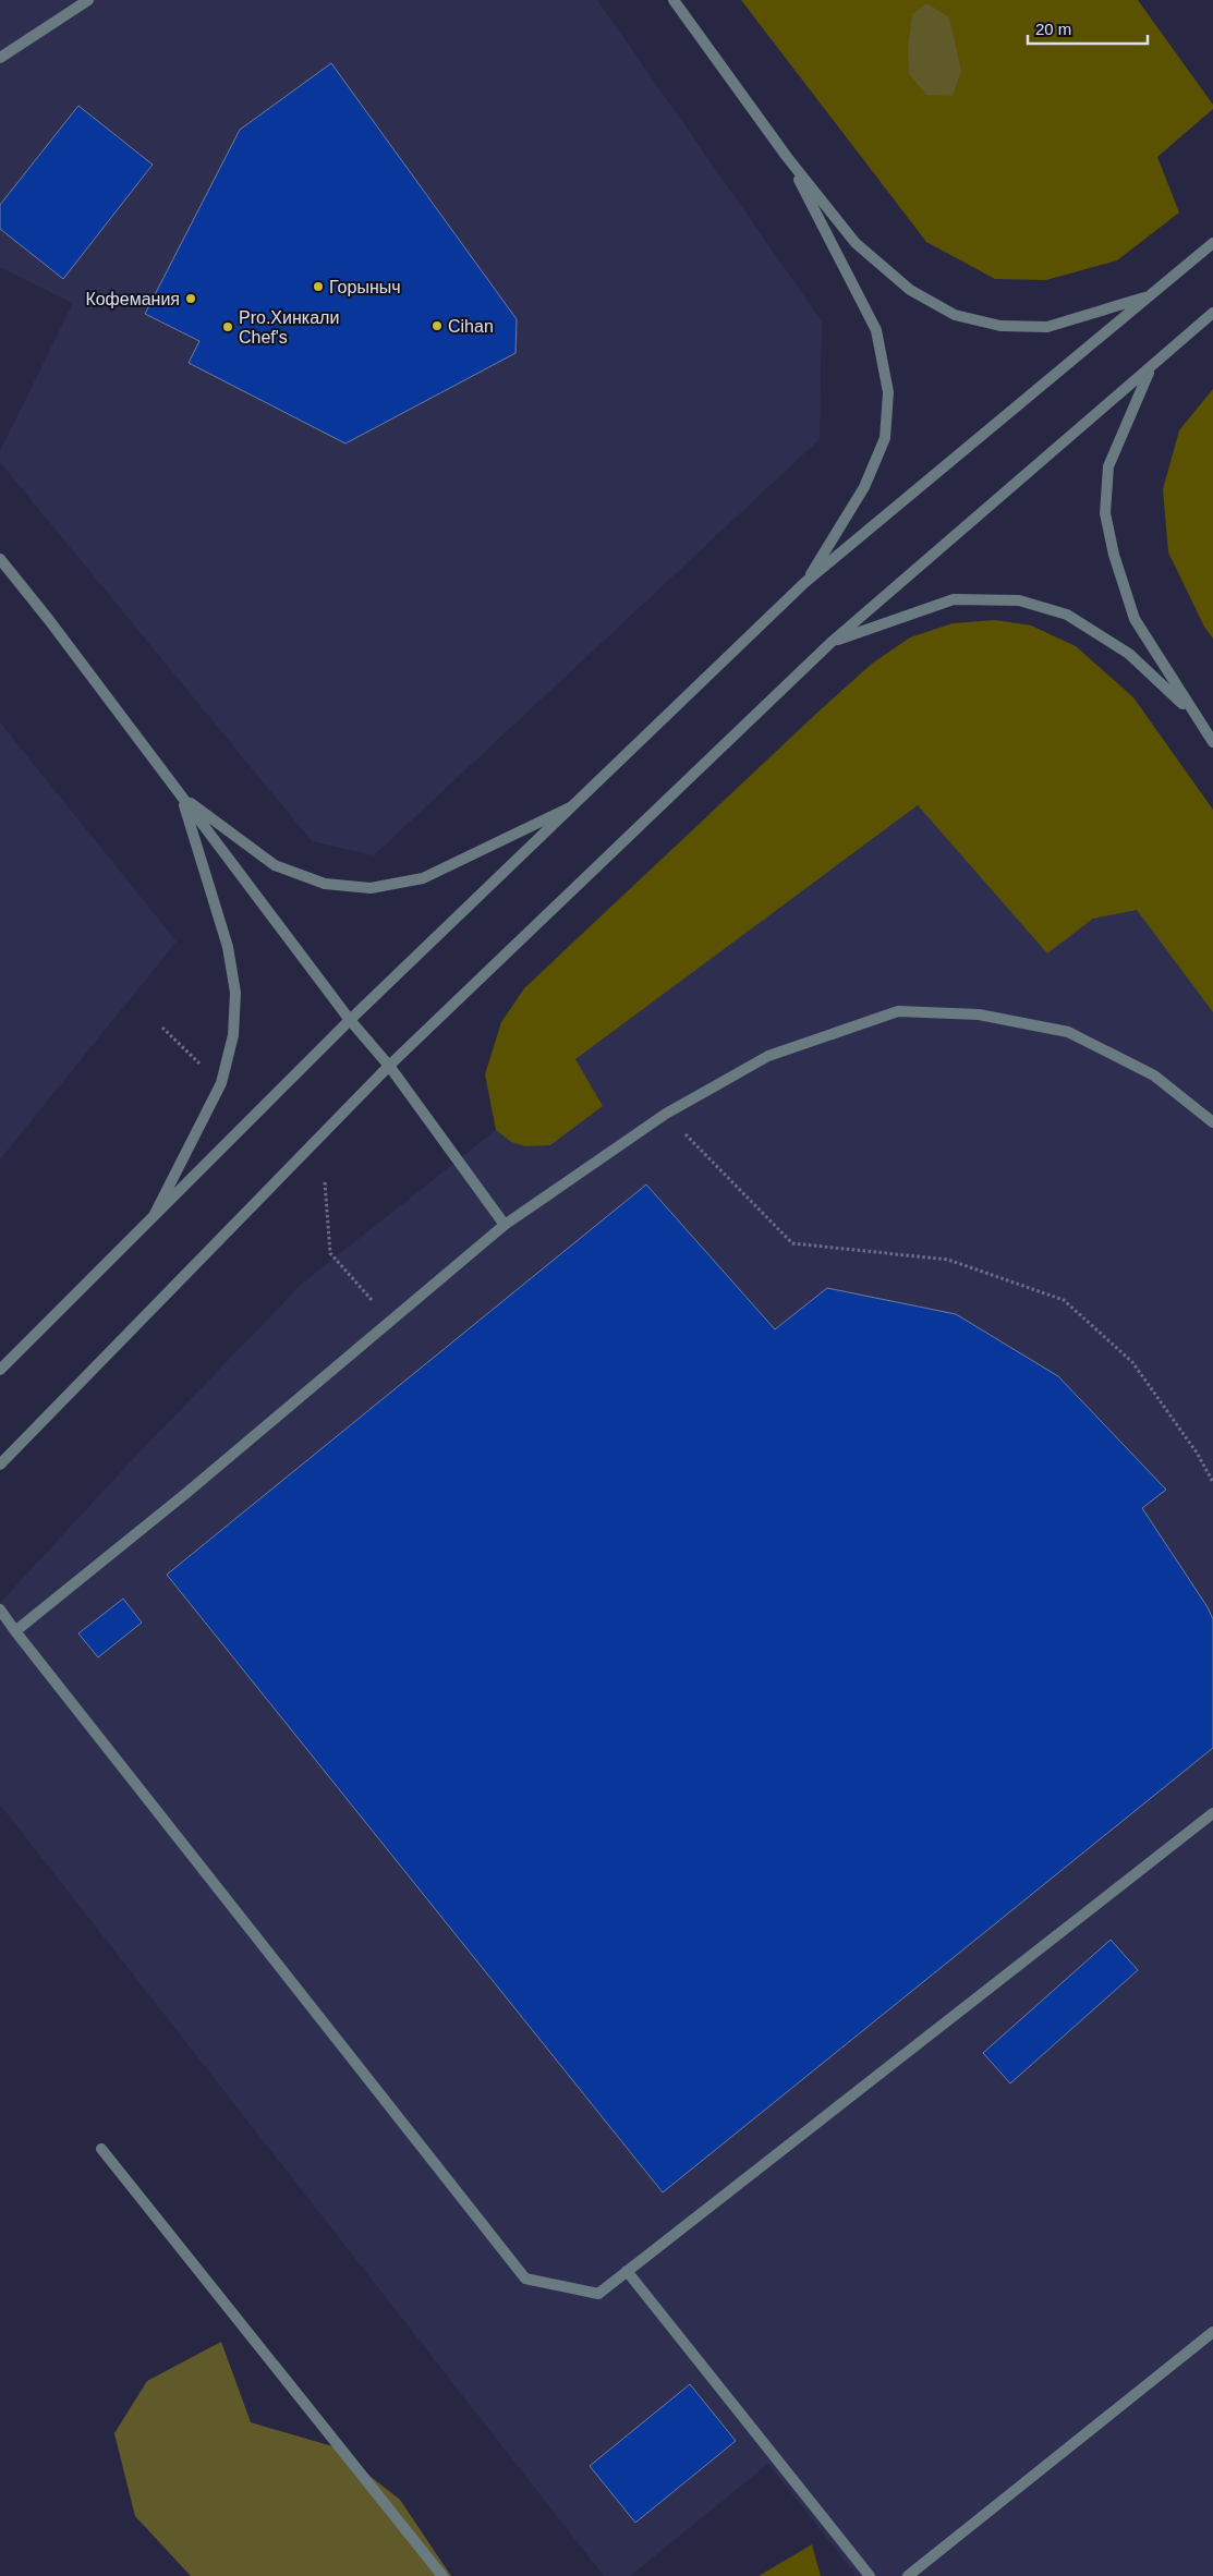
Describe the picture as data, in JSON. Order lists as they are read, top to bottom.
{
  "places": [
    "Горыныч",
    "Кофемания",
    "Cihan",
    "Pro.Хинкали Chef's"
  ],
  "scale_bar": "20 m"
}
